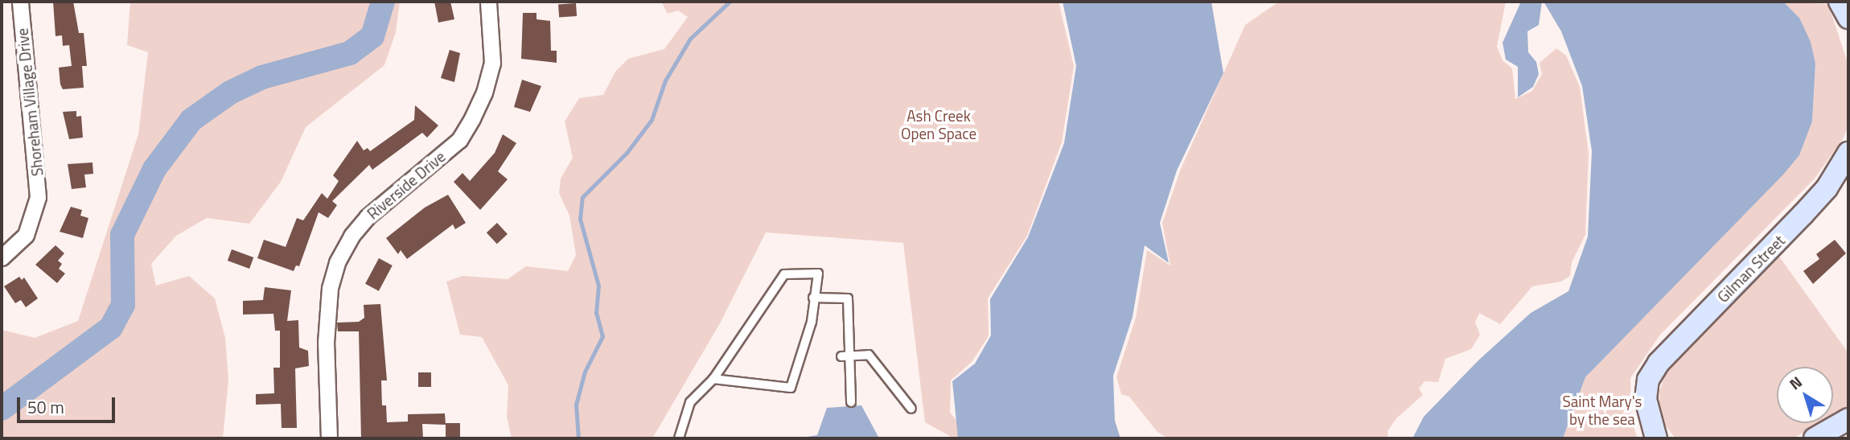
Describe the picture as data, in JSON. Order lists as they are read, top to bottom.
{
  "streets": {
    "street": ["Shoreham Village Drive", "Riverside Drive", "Gilman Street"]
  },
  "parks": ["Ash Creek Open Space", "Saint Mary's by the sea"],
  "scale_bar": "50 m",
  "north": "top left"
}
